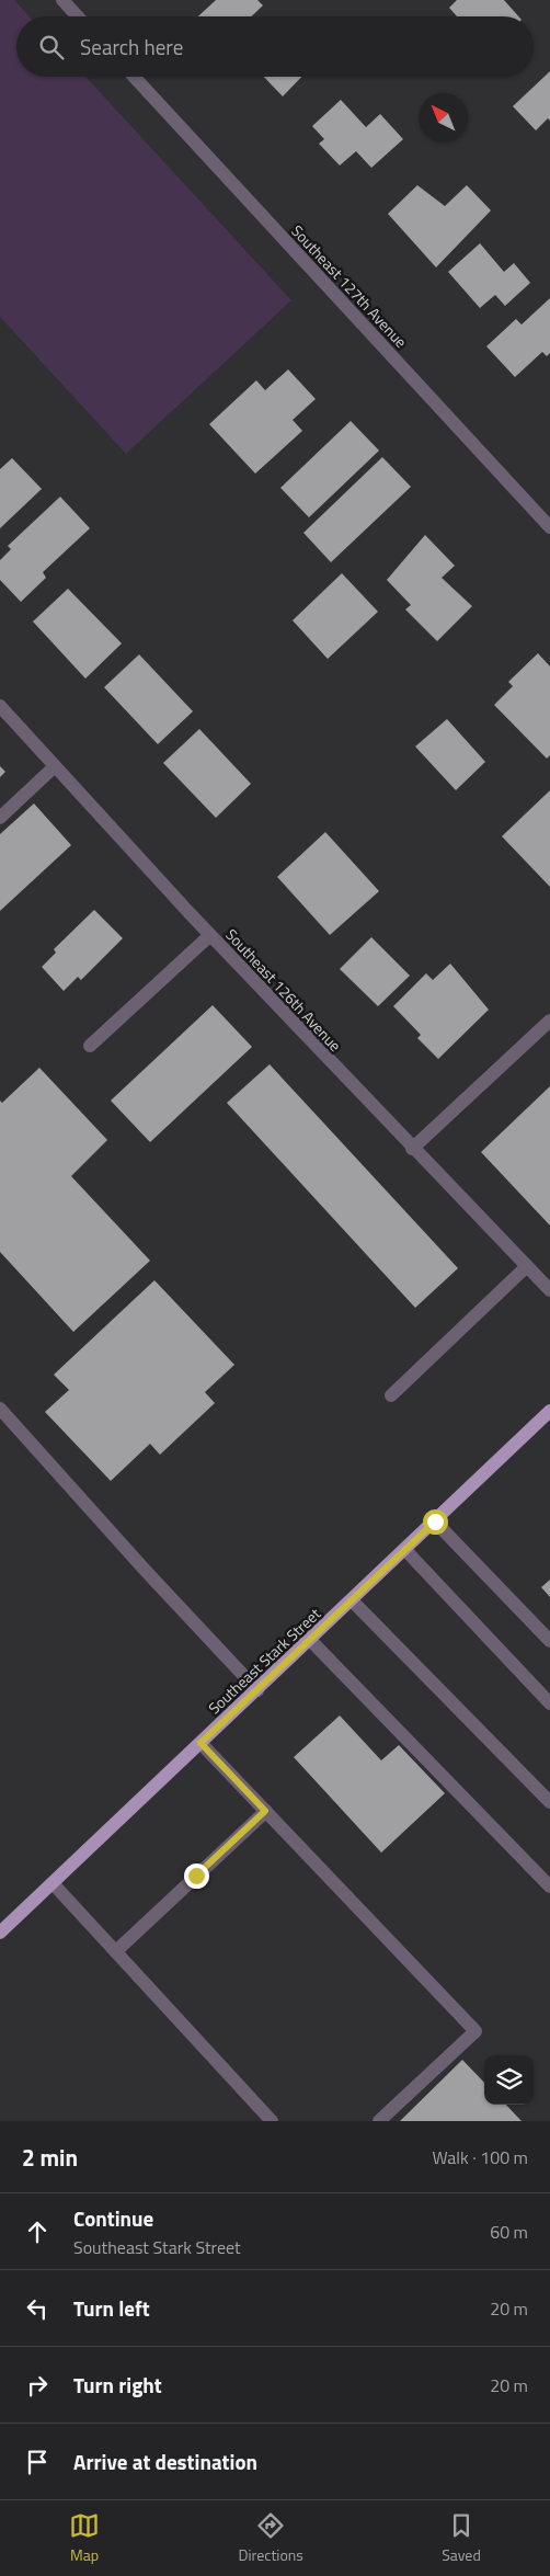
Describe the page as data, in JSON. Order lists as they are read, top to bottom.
{
  "streets": {
    "main road": ["Southeast Stark Street"],
    "street": ["Southeast 127th Avenue", "Southeast 126th Avenue"]
  },
  "north": "top left",
  "page": {
    "search": "Search here",
    "heading": ["2 min", "Walk · 100 m"],
    "list": [
      ["Continue", "Southeast Stark Street", "60 m"],
      ["Turn left", "20 m"],
      ["Turn right", "20 m"],
      "Arrive at destination"
    ],
    "nav": ["Map", "Directions", "Saved"]
  }
}
